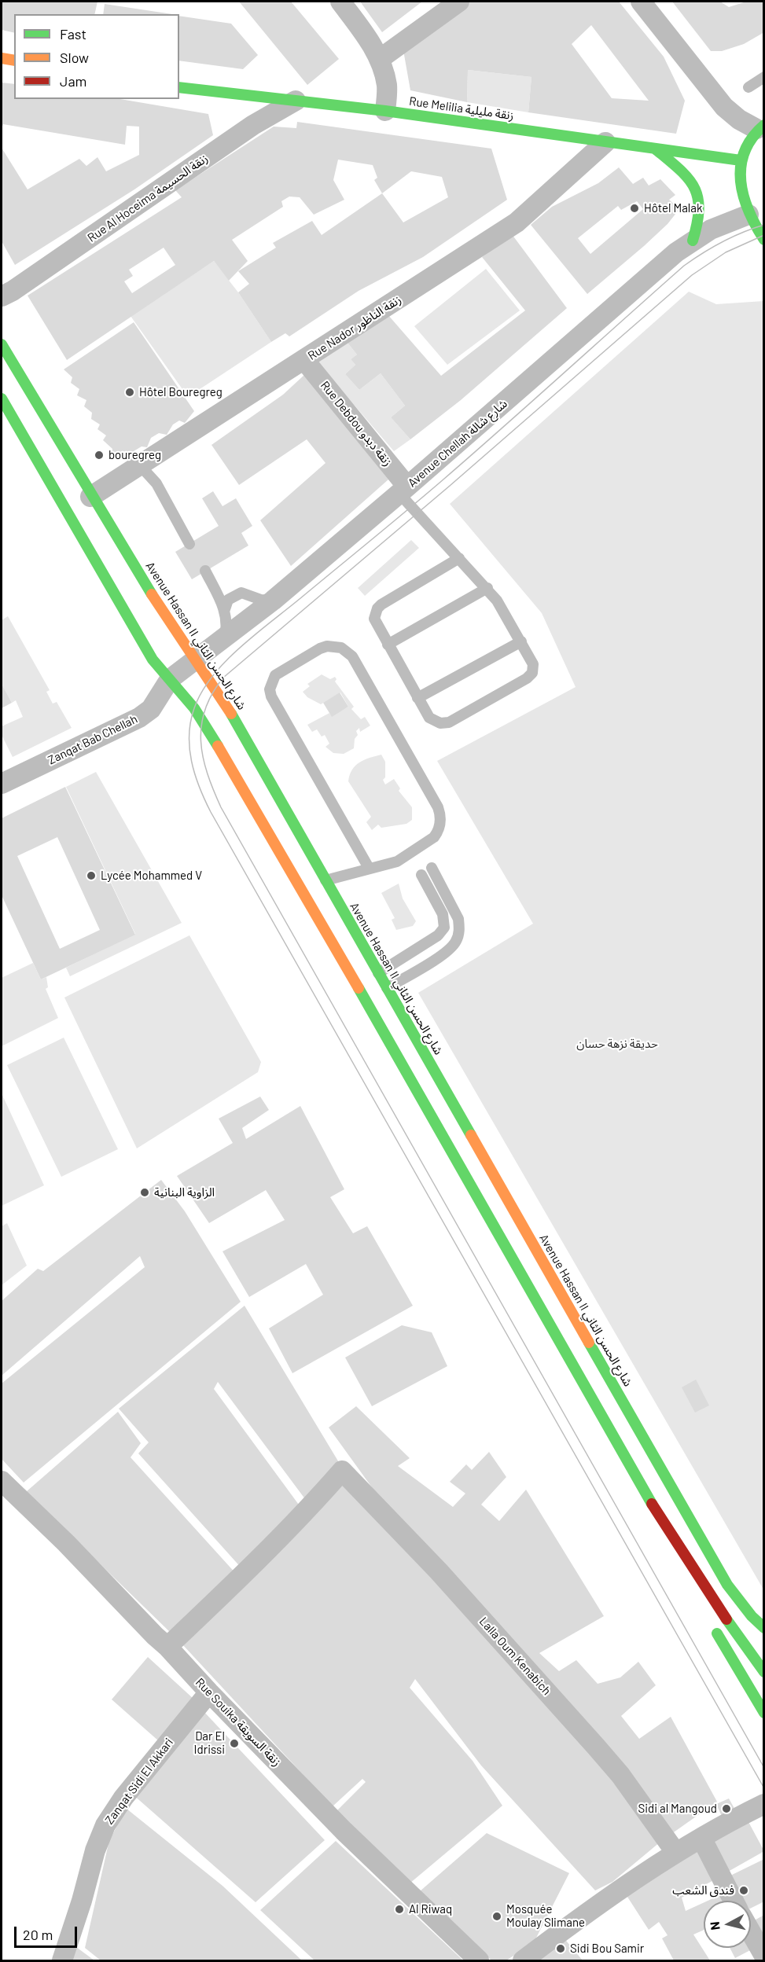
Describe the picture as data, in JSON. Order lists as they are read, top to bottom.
{
  "streets": {
    "main road": ["Rue Melilia زنقة مليلية", "Avenue Hassan II شارع الحسن الثاني"],
    "street": [
      "Rue Al Hoceima زنقة الحسيمة",
      "Rue Nador زنقة الناظور",
      "Rue Debdou زنقة دبدو",
      "Avenue Chellah شارع شالة",
      "Zanqat Bab Chellah",
      "Lalla Oum Kenabich",
      "Rue Souika زنقة السويقة",
      "Zanqat Sidi El Akkari"
    ]
  },
  "crossings": [
    ["Rue Melilia زنقة مليلية", "Rue Al Hoceima زنقة الحسيمة"],
    ["Rue Melilia زنقة مليلية", "Rue Nador زنقة الناظور"],
    ["Rue Nador زنقة الناظور", "Rue Debdou زنقة دبدو"],
    ["Rue Nador زنقة الناظور", "Avenue Hassan II شارع الحسن الثاني"],
    ["Rue Debdou زنقة دبدو", "Avenue Chellah شارع شالة"],
    ["Avenue Chellah شارع شالة", "Avenue Hassan II شارع الحسن الثاني"],
    ["Avenue Chellah شارع شالة", "Zanqat Bab Chellah"],
    ["Lalla Oum Kenabich", "Rue Souika زنقة السويقة"],
    ["Rue Souika زنقة السويقة", "Zanqat Sidi El Akkari"]
  ],
  "parks": ["حديقة نزهة حسان"],
  "places": [
    "Hôtel Malak",
    "Hôtel Bouregreg",
    "bouregreg",
    "Lycée Mohammed V",
    "الزاوية البنانية",
    "Dar El Idrissi",
    "Sidi al Mangoud",
    "فندق الشعب",
    "Al Riwaq",
    "Mosquée Moulay Slimane",
    "Sidi Bou Samir"
  ],
  "legend": ["Fast", "Slow", "Jam"],
  "scale_bar": "20 m",
  "north": "left"
}
